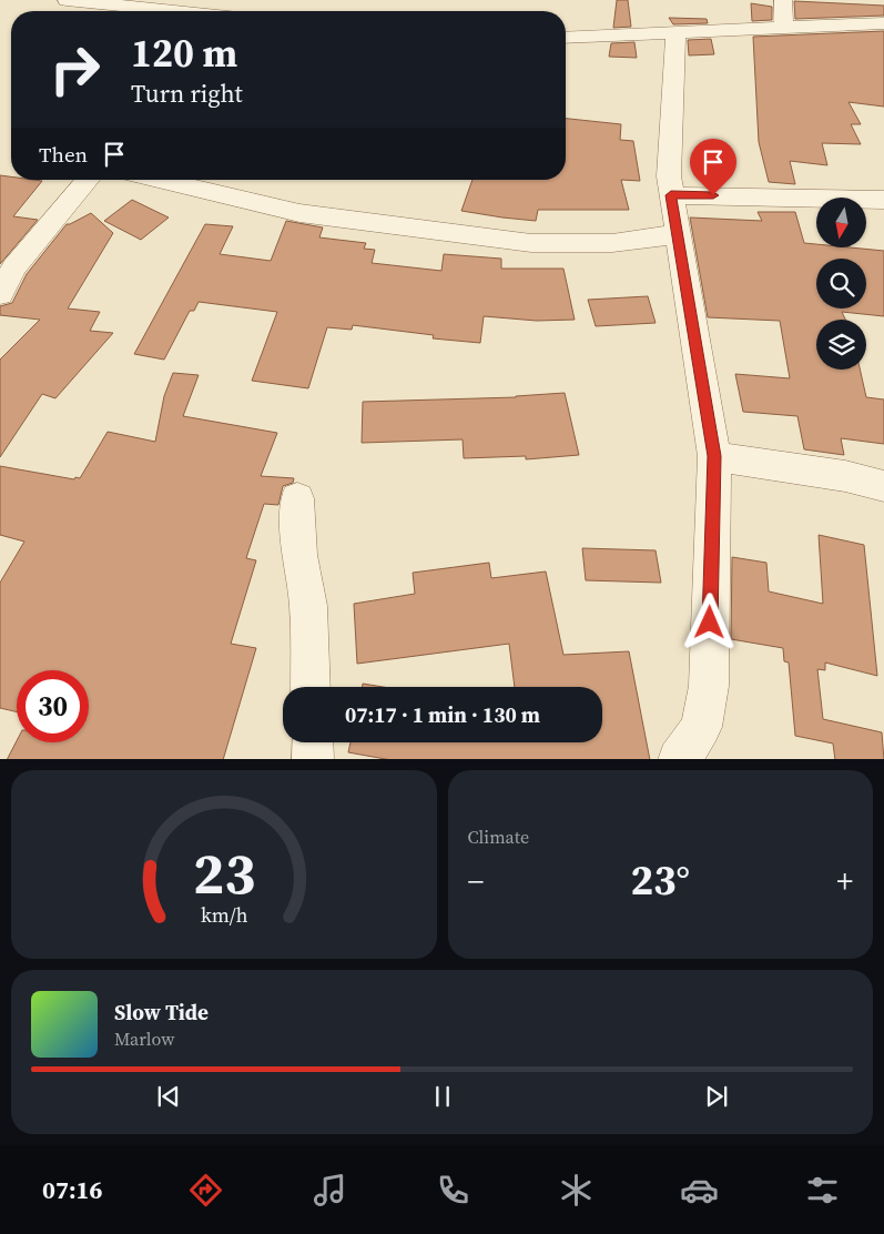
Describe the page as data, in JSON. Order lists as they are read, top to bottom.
{
  "north": "bottom",
  "page": {
    "turn": ["120 m", "Turn right"],
    "then": "Then",
    "limit": "30",
    "trip": "07:17 · 1 min · 130 m",
    "tile": "Climate",
    "heat": ["−", "23°", "+"],
    "song": ["Slow Tide", "Marlow"],
    "tabs": "07:16",
    "gauge": ["23", "km/h"]
  }
}
